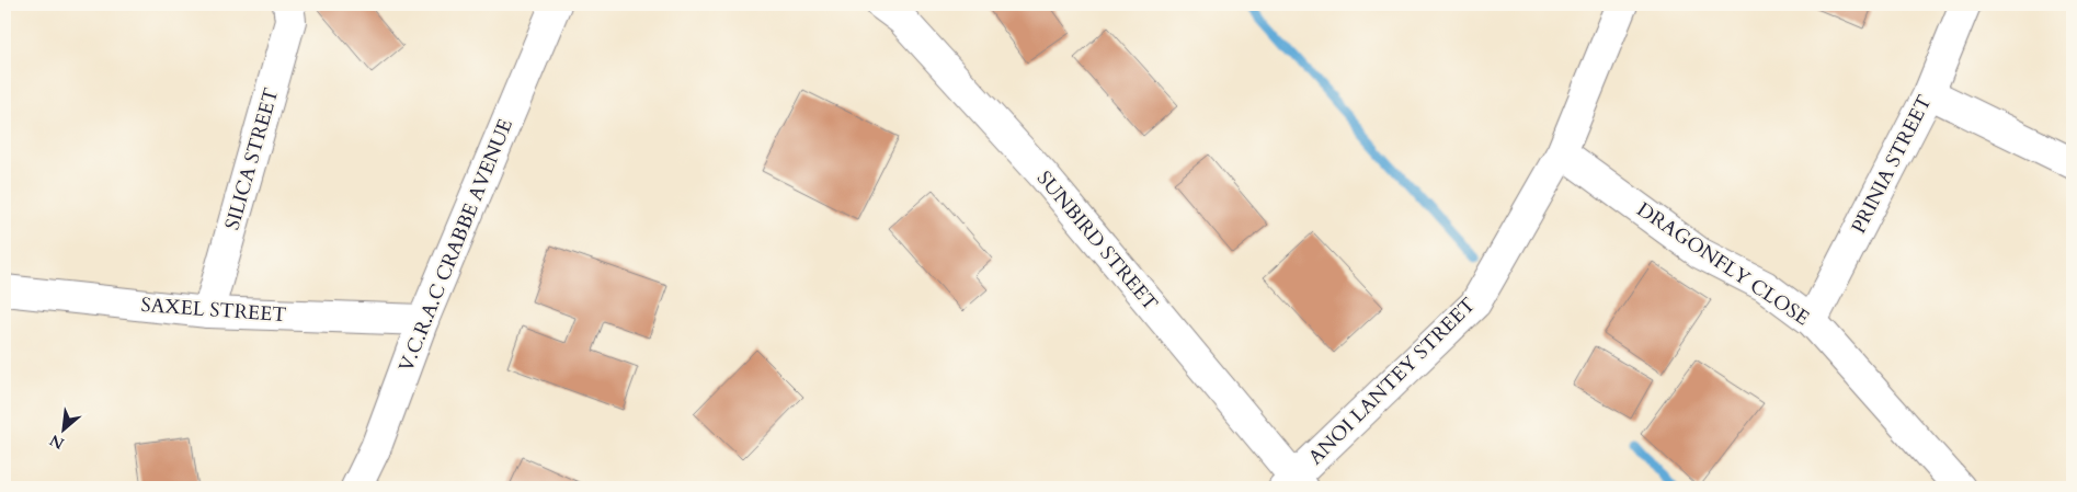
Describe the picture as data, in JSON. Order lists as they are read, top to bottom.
{
  "streets": {
    "street": [
      "SILICA STREET",
      "PRINIA STREET",
      "SUNBIRD STREET",
      "V.C.R.A.C CRABBE AVENUE",
      "DRAGONFLY CLOSE",
      "SAXEL STREET",
      "ANOI LANTEY STREET"
    ]
  },
  "crossings": [
    ["SILICA STREET", "SAXEL STREET"],
    ["PRINIA STREET", "DRAGONFLY CLOSE"],
    ["SUNBIRD STREET", "ANOI LANTEY STREET"],
    ["V.C.R.A.C CRABBE AVENUE", "SAXEL STREET"],
    ["DRAGONFLY CLOSE", "ANOI LANTEY STREET"]
  ],
  "north": "bottom left"
}
